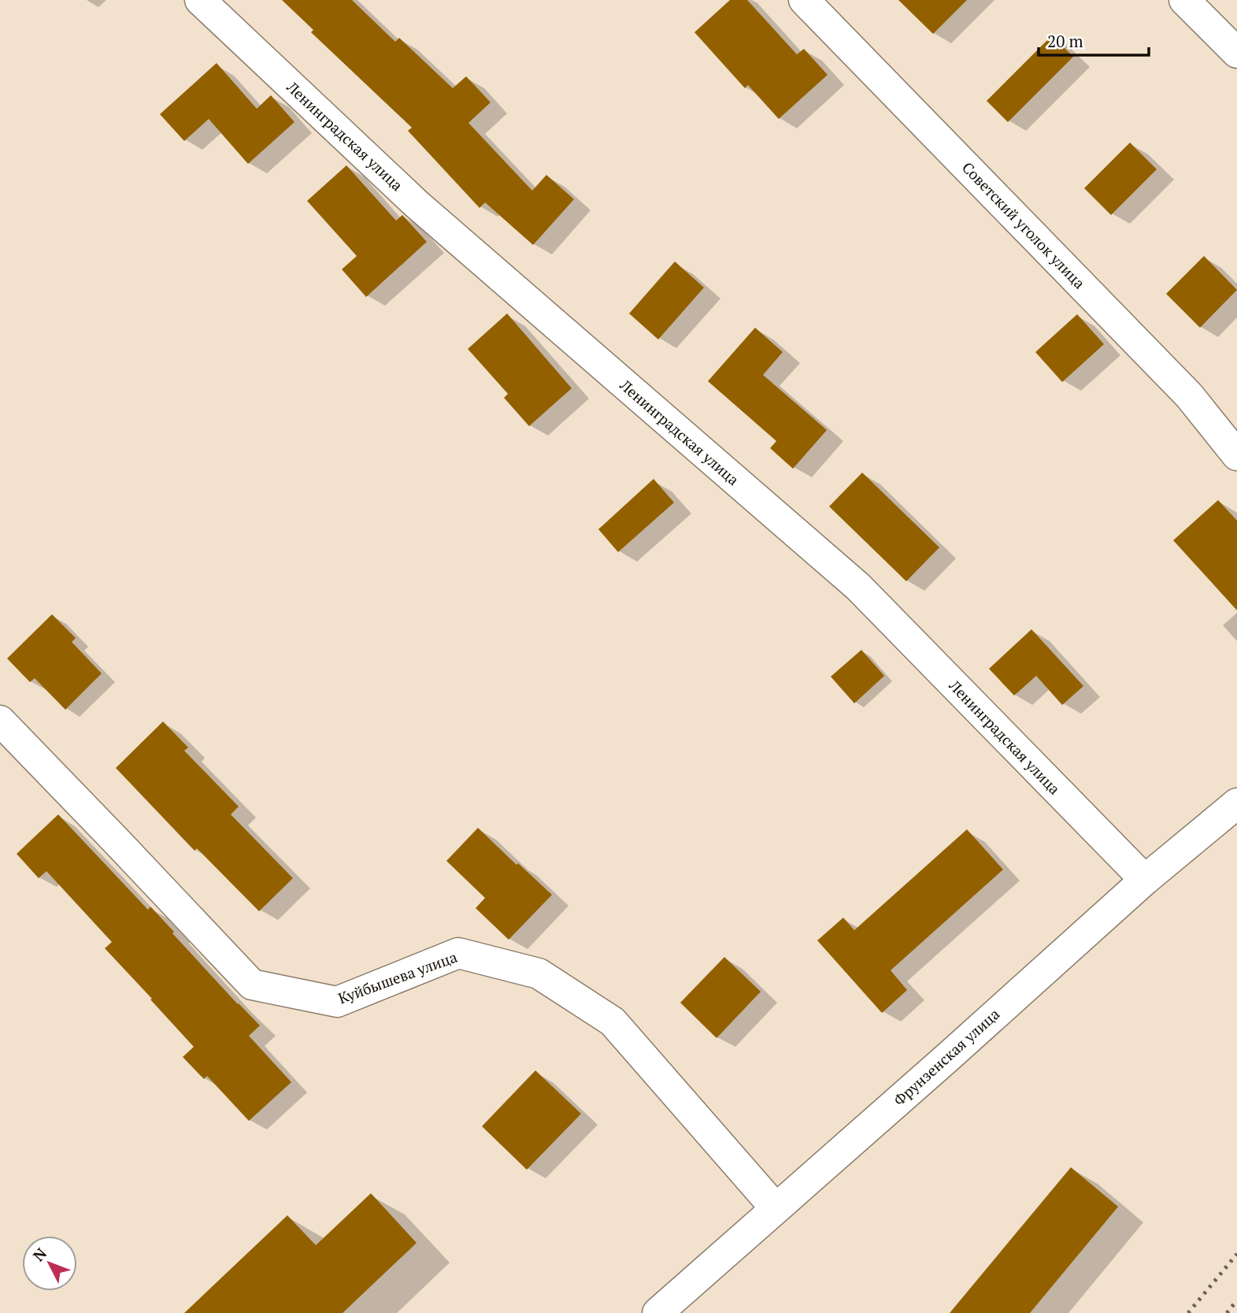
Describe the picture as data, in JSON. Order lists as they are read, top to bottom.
{
  "streets": {
    "street": [
      "Ленинградская улица",
      "Советский уголок улица",
      "Куйбышева улица",
      "Фрунзенская улица"
    ]
  },
  "crossings": [
    ["Ленинградская улица", "Фрунзенская улица"],
    ["Куйбышева улица", "Фрунзенская улица"]
  ],
  "scale_bar": "20 m",
  "north": "top left"
}
